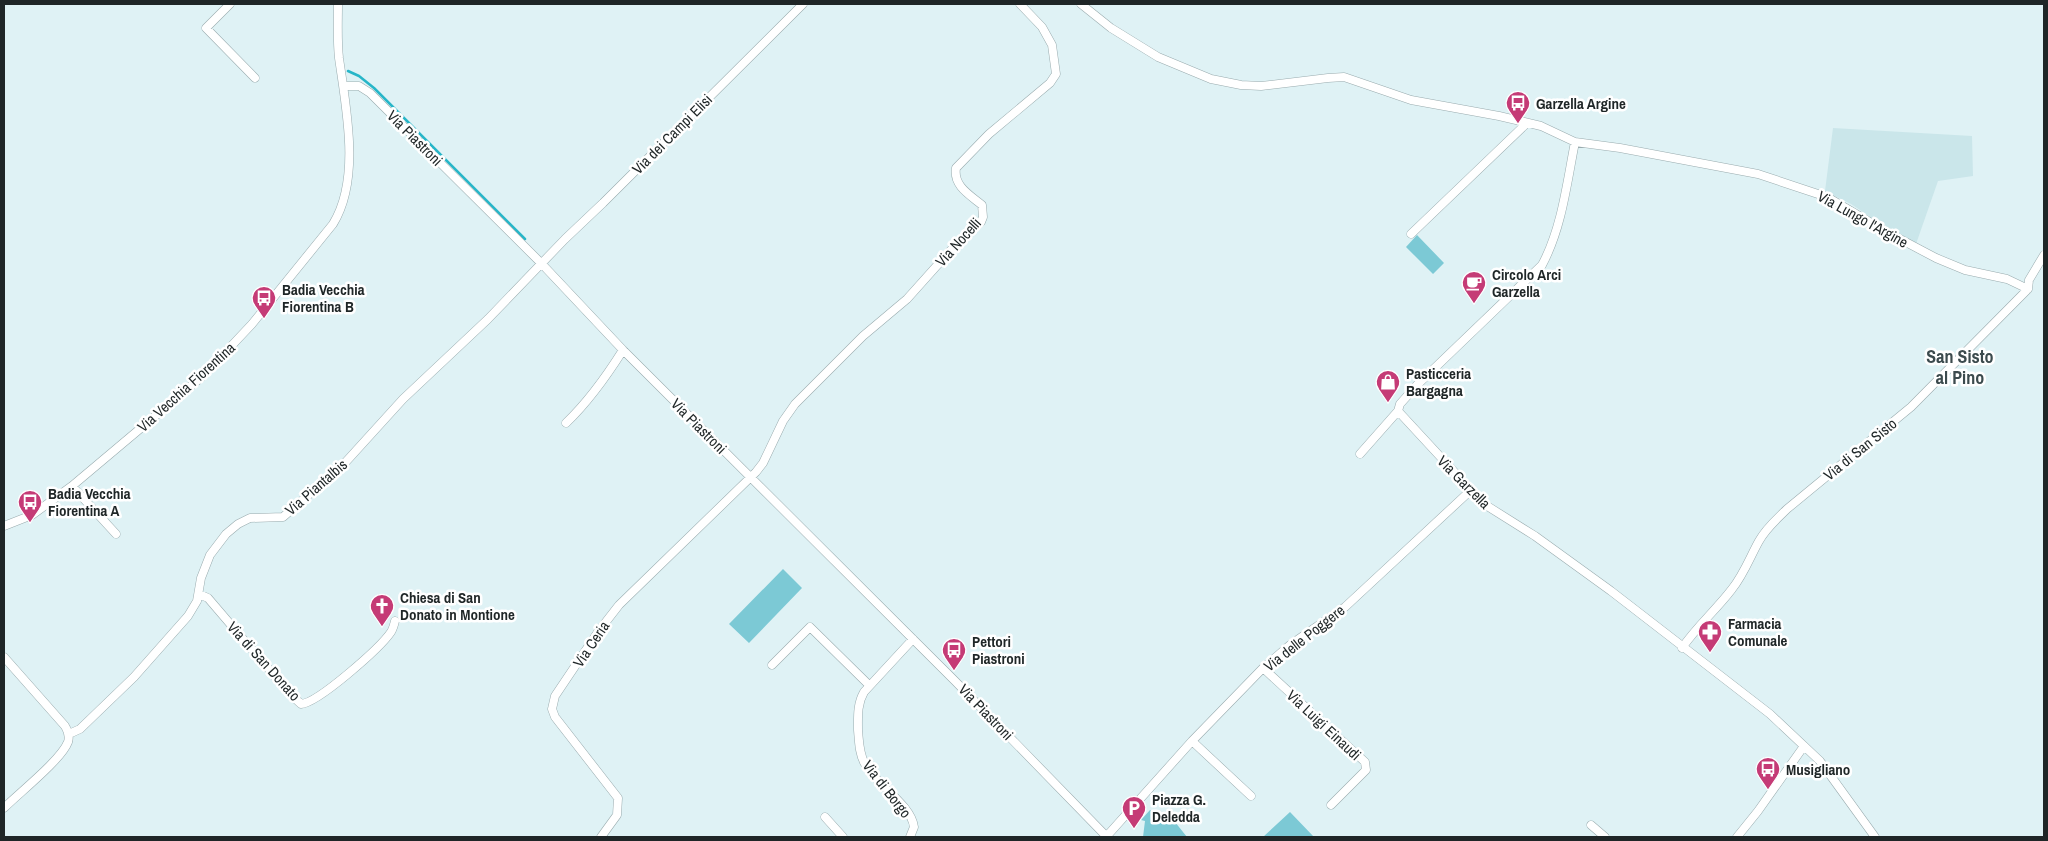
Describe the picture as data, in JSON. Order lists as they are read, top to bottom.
{
  "streets": {
    "street": [
      "Via dei Campi Elisi",
      "Via Piastroni",
      "Via Lungo l'Argine",
      "Via Nocelli",
      "Via Vecchia Fiorentina",
      "Via di San Sisto",
      "Via Garzella",
      "Via Piantalbis",
      "Via delle Poggere",
      "Via Ceria",
      "Via di San Donato",
      "Via Luigi Einaudi",
      "Via di Borgo"
    ]
  },
  "crossings": [
    ["Via dei Campi Elisi", "Via Piastroni"],
    ["Via dei Campi Elisi", "Via Piantalbis"],
    ["Via Piastroni", "Via Nocelli"],
    ["Via Piastroni", "Via Vecchia Fiorentina"],
    ["Via Piastroni", "Via Piantalbis"],
    ["Via Piastroni", "Via delle Poggere"],
    ["Via Piastroni", "Via Ceria"],
    ["Via Piastroni", "Via di Borgo"],
    ["Via Lungo l'Argine", "Via di San Sisto"],
    ["Via Nocelli", "Via Ceria"],
    ["Via di San Sisto", "Via Garzella"],
    ["Via Garzella", "Via delle Poggere"],
    ["Via Piantalbis", "Via di San Donato"],
    ["Via delle Poggere", "Via Luigi Einaudi"]
  ],
  "districts": ["San Sisto al Pino"],
  "places": {
    "bus stop": [
      "Garzella Argine",
      "Badia Vecchia Fiorentina B",
      "Badia Vecchia Fiorentina A",
      "Pettori Piastroni",
      "Musigliano"
    ],
    "cafe": ["Circolo Arci Garzella"],
    "shop": ["Pasticceria Bargagna"],
    "church": ["Chiesa di San Donato in Montione"],
    "pharmacy": ["Farmacia Comunale"],
    "parking": ["Piazza G. Deledda"]
  }
}
